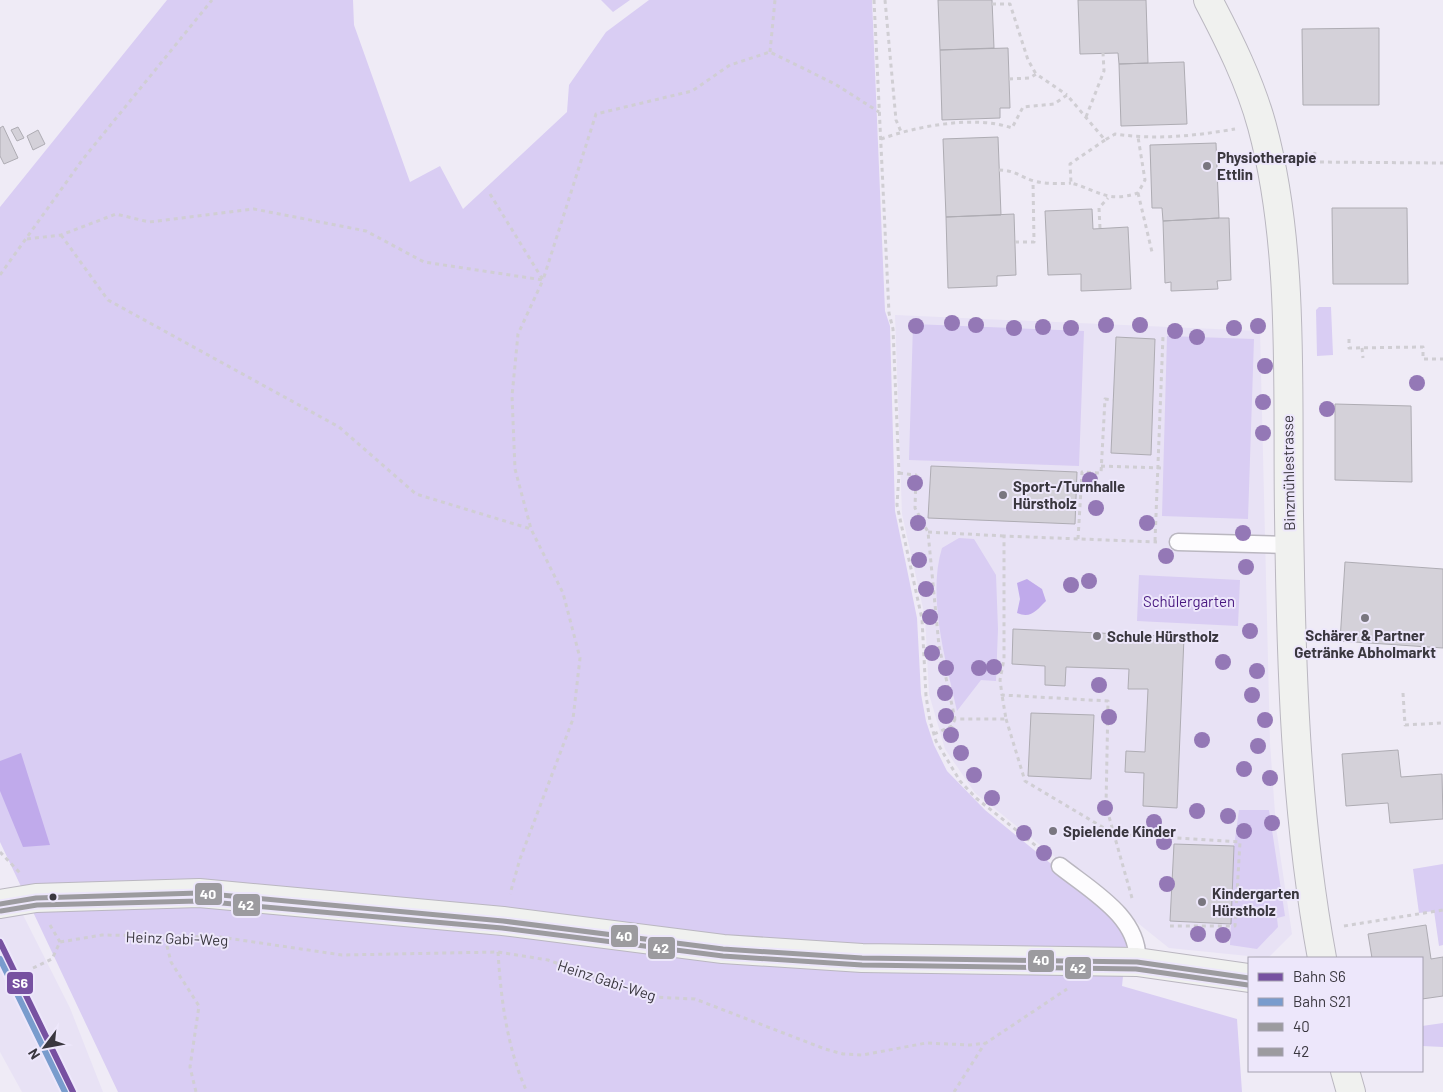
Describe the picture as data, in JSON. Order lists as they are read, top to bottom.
{
  "streets": {
    "street": ["Binzmühlestrasse"],
    "path": ["Heinz Gabi-Weg"]
  },
  "parks": ["Schülergarten"],
  "places": [
    "Physiotherapie Ettlin",
    "Sport-/Turnhalle Hürstholz",
    "Schärer & Partner Getränke Abholmarkt",
    "Schule Hürstholz",
    "Spielende Kinder",
    "Kindergarten Hürstholz"
  ],
  "lines": [
    "transit line 40",
    "transit line 42",
    "rail line S6",
    "rail line S21"
  ],
  "legend": [
    "Bahn S6",
    "Bahn S21",
    "40",
    "42"
  ],
  "north": "bottom left"
}
